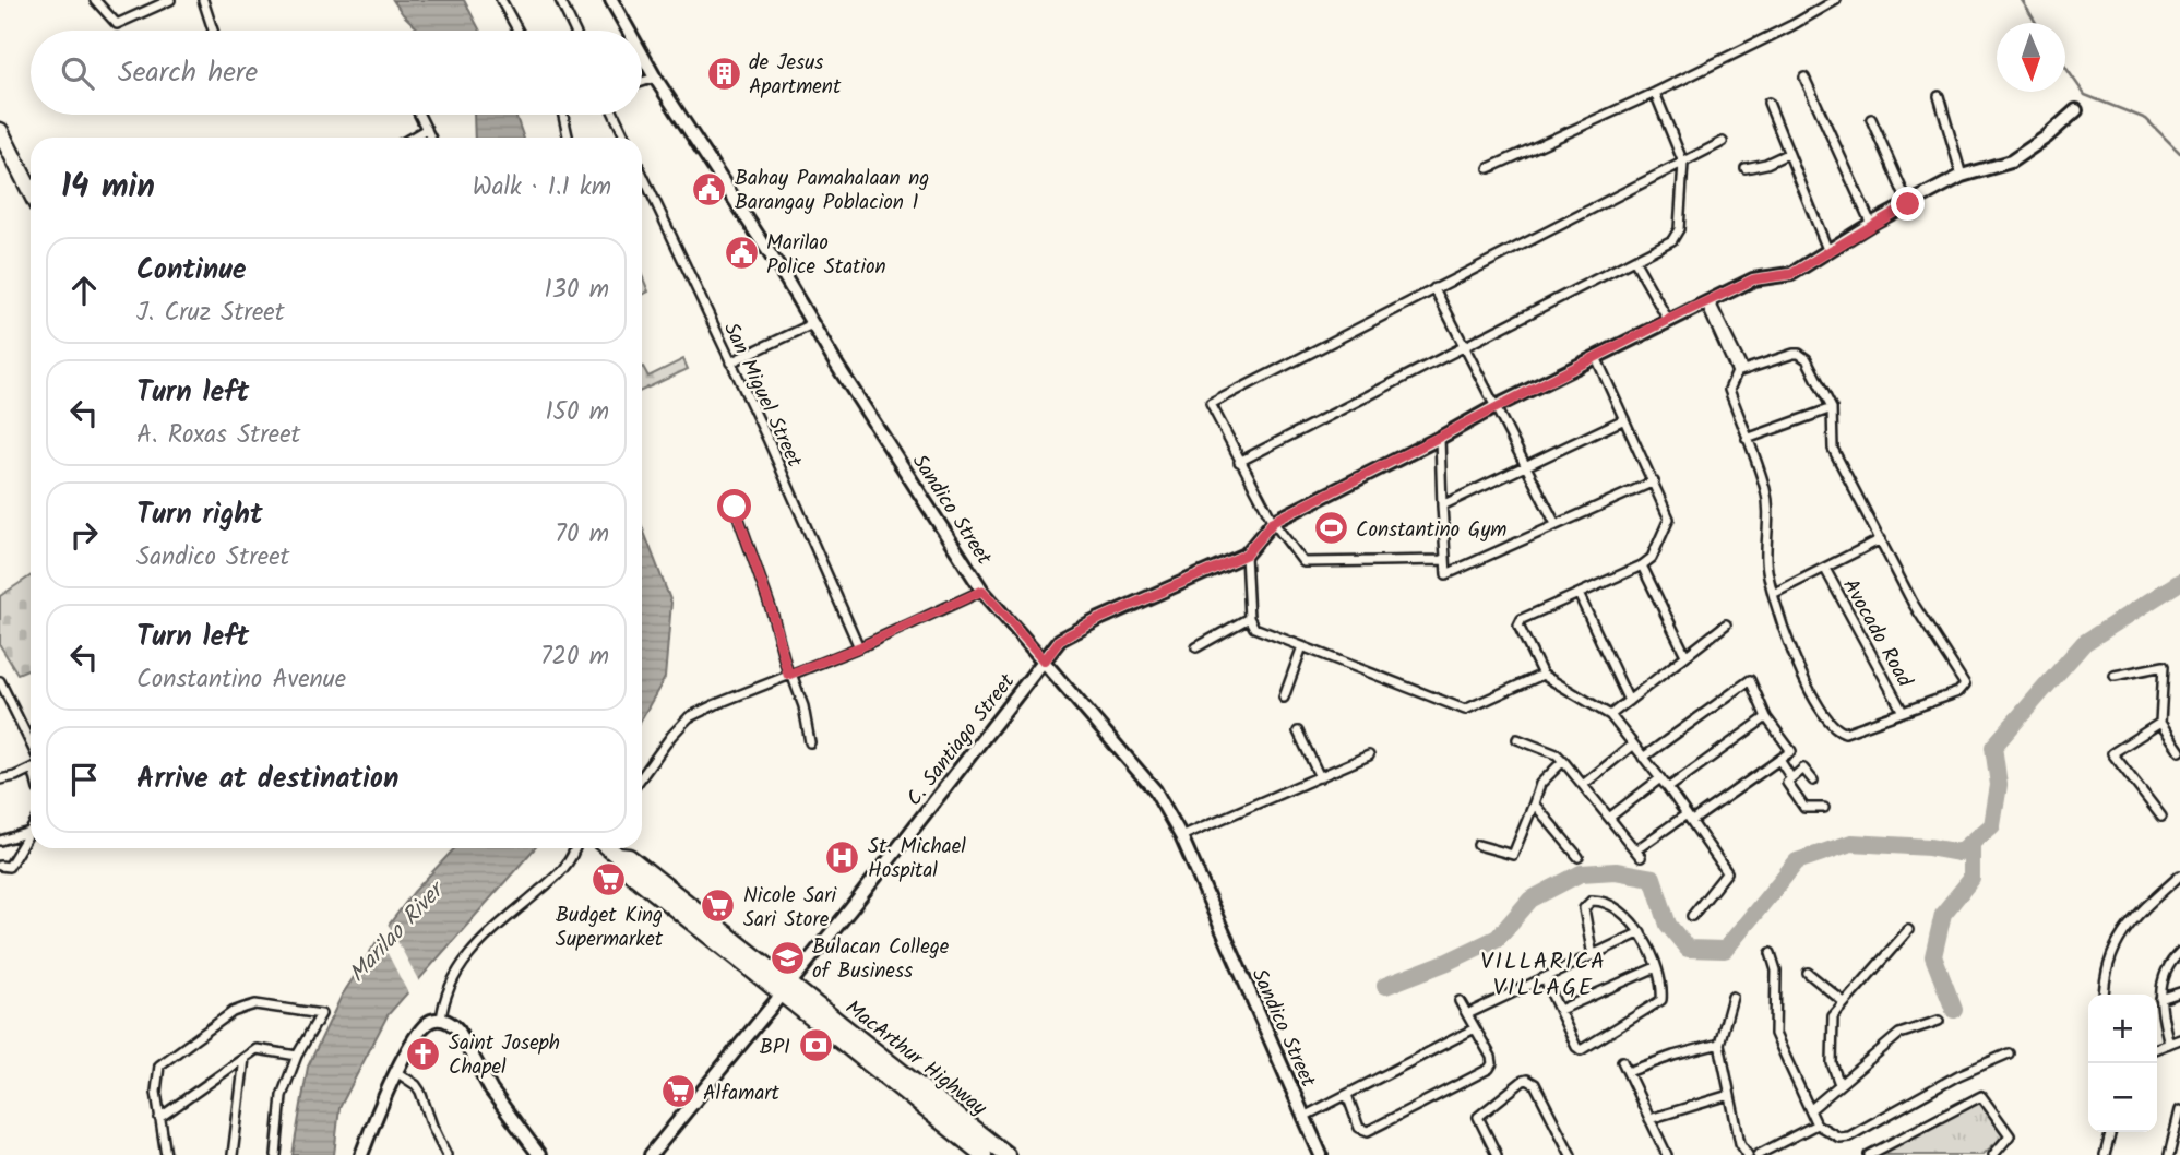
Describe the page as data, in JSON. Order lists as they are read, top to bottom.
{
  "streets": {
    "highway": ["MacArthur Highway"],
    "main road": ["Sandico Street", "C. Santiago Street"],
    "street": ["San Miguel Street", "Avocado Road"]
  },
  "crossings": [
    ["Sandico Street", "C. Santiago Street"],
    ["C. Santiago Street", "MacArthur Highway"]
  ],
  "districts": ["VILLARICA VILLAGE"],
  "water": ["Marilao River"],
  "places": {
    "building": ["de Jesus Apartment"],
    "public building": ["Bahay Pamahalaan ng Barangay Poblacion 1", "Marilao Police Station"],
    "sports": ["Constantino Gym"],
    "hospital": ["St. Michael Hospital"],
    "supermarket": ["Budget King Supermarket", "Nicole Sari Sari Store", "Alfamart"],
    "school or university": ["Bulacan College of Business"],
    "bank": ["BPI"],
    "church": ["Saint Joseph Chapel"]
  },
  "north": "bottom",
  "page": {
    "search": "Search here",
    "heading": ["14 min", "Walk · 1.1 km"],
    "list": [
      ["Continue", "J. Cruz Street", "130 m"],
      ["Turn left", "A. Roxas Street", "150 m"],
      ["Turn right", "Sandico Street", "70 m"],
      ["Turn left", "Constantino Avenue", "720 m"],
      "Arrive at destination"
    ],
    "map_buttons": ["+", "−"]
  }
}
